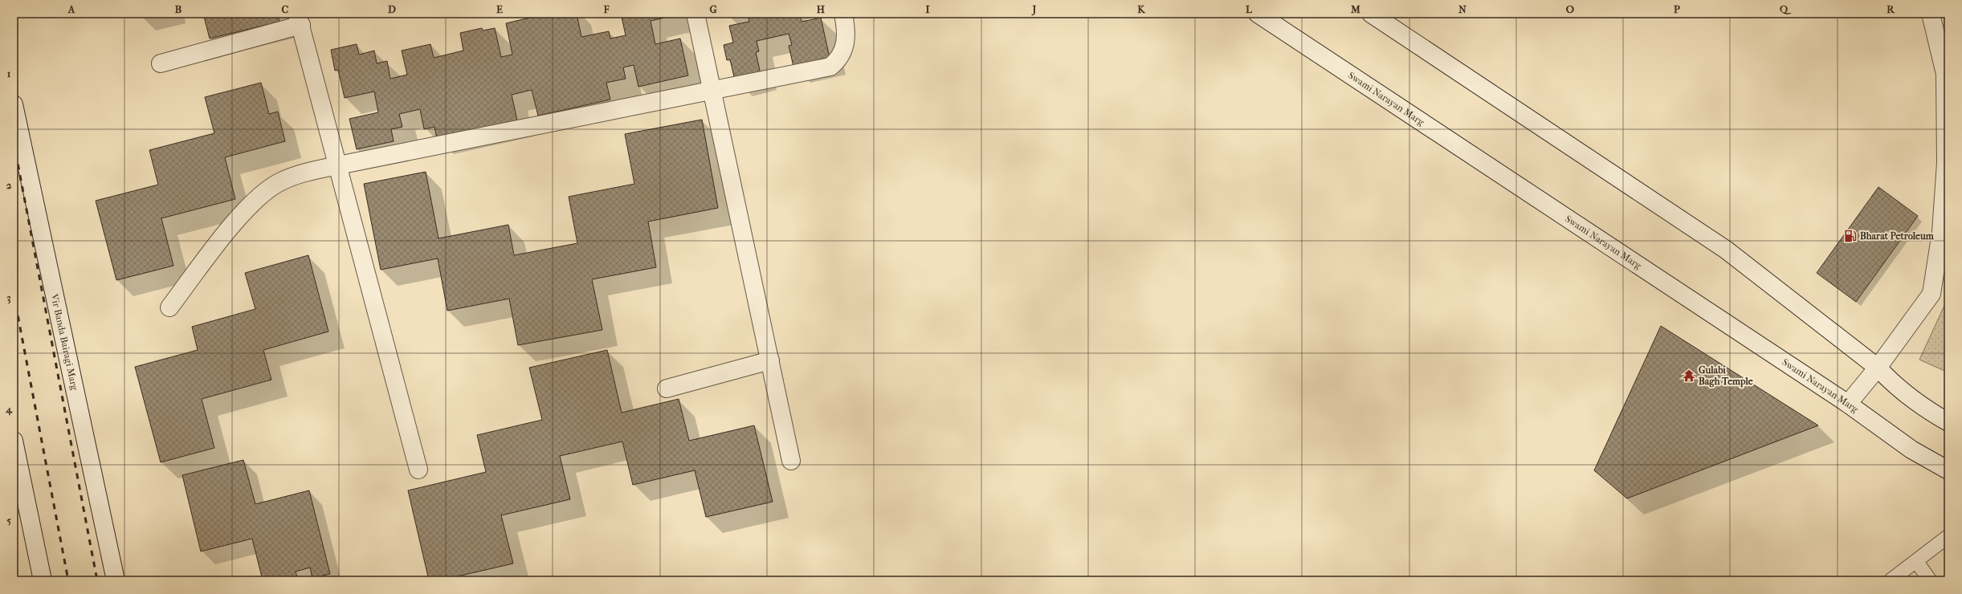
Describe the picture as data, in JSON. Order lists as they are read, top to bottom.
{
  "streets": {
    "street": ["Swami Narayan Marg", "Vir Banda Bairagi Marg"]
  },
  "places": {
    "fuel station": ["Bharat Petroleum"],
    "temple": ["Gulabi Bagh Temple"]
  },
  "grid": {
    "columns": [
      "A",
      "B",
      "C",
      "D",
      "E",
      "F",
      "G",
      "H",
      "I",
      "J",
      "K",
      "L",
      "M",
      "N",
      "O",
      "P",
      "Q",
      "R"
    ],
    "rows": [
      "1",
      "2",
      "3",
      "4",
      "5"
    ]
  }
}
